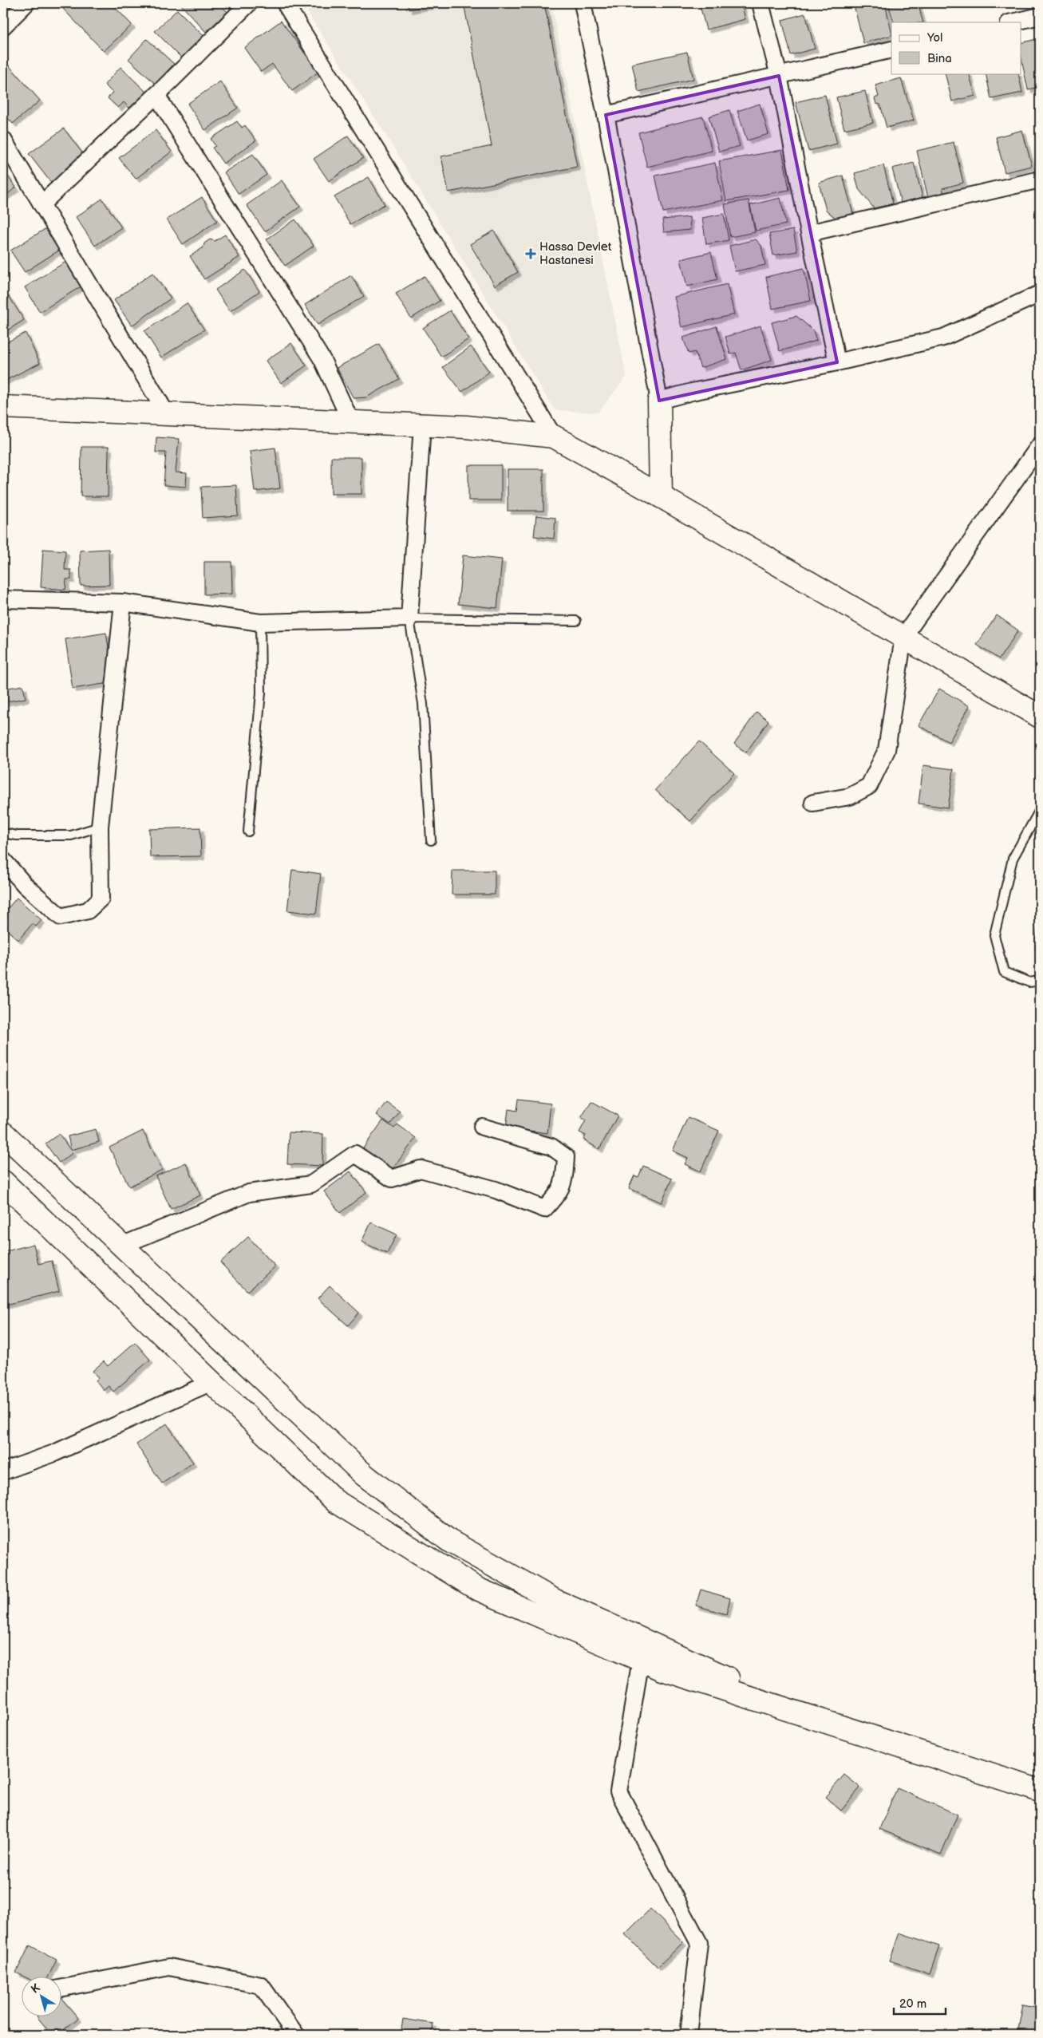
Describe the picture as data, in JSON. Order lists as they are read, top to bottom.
{
  "places": {
    "health": ["Hassa Devlet Hastanesi"]
  },
  "legend": ["Yol", "Bina"],
  "scale_bar": "20 m",
  "north": "top left"
}
